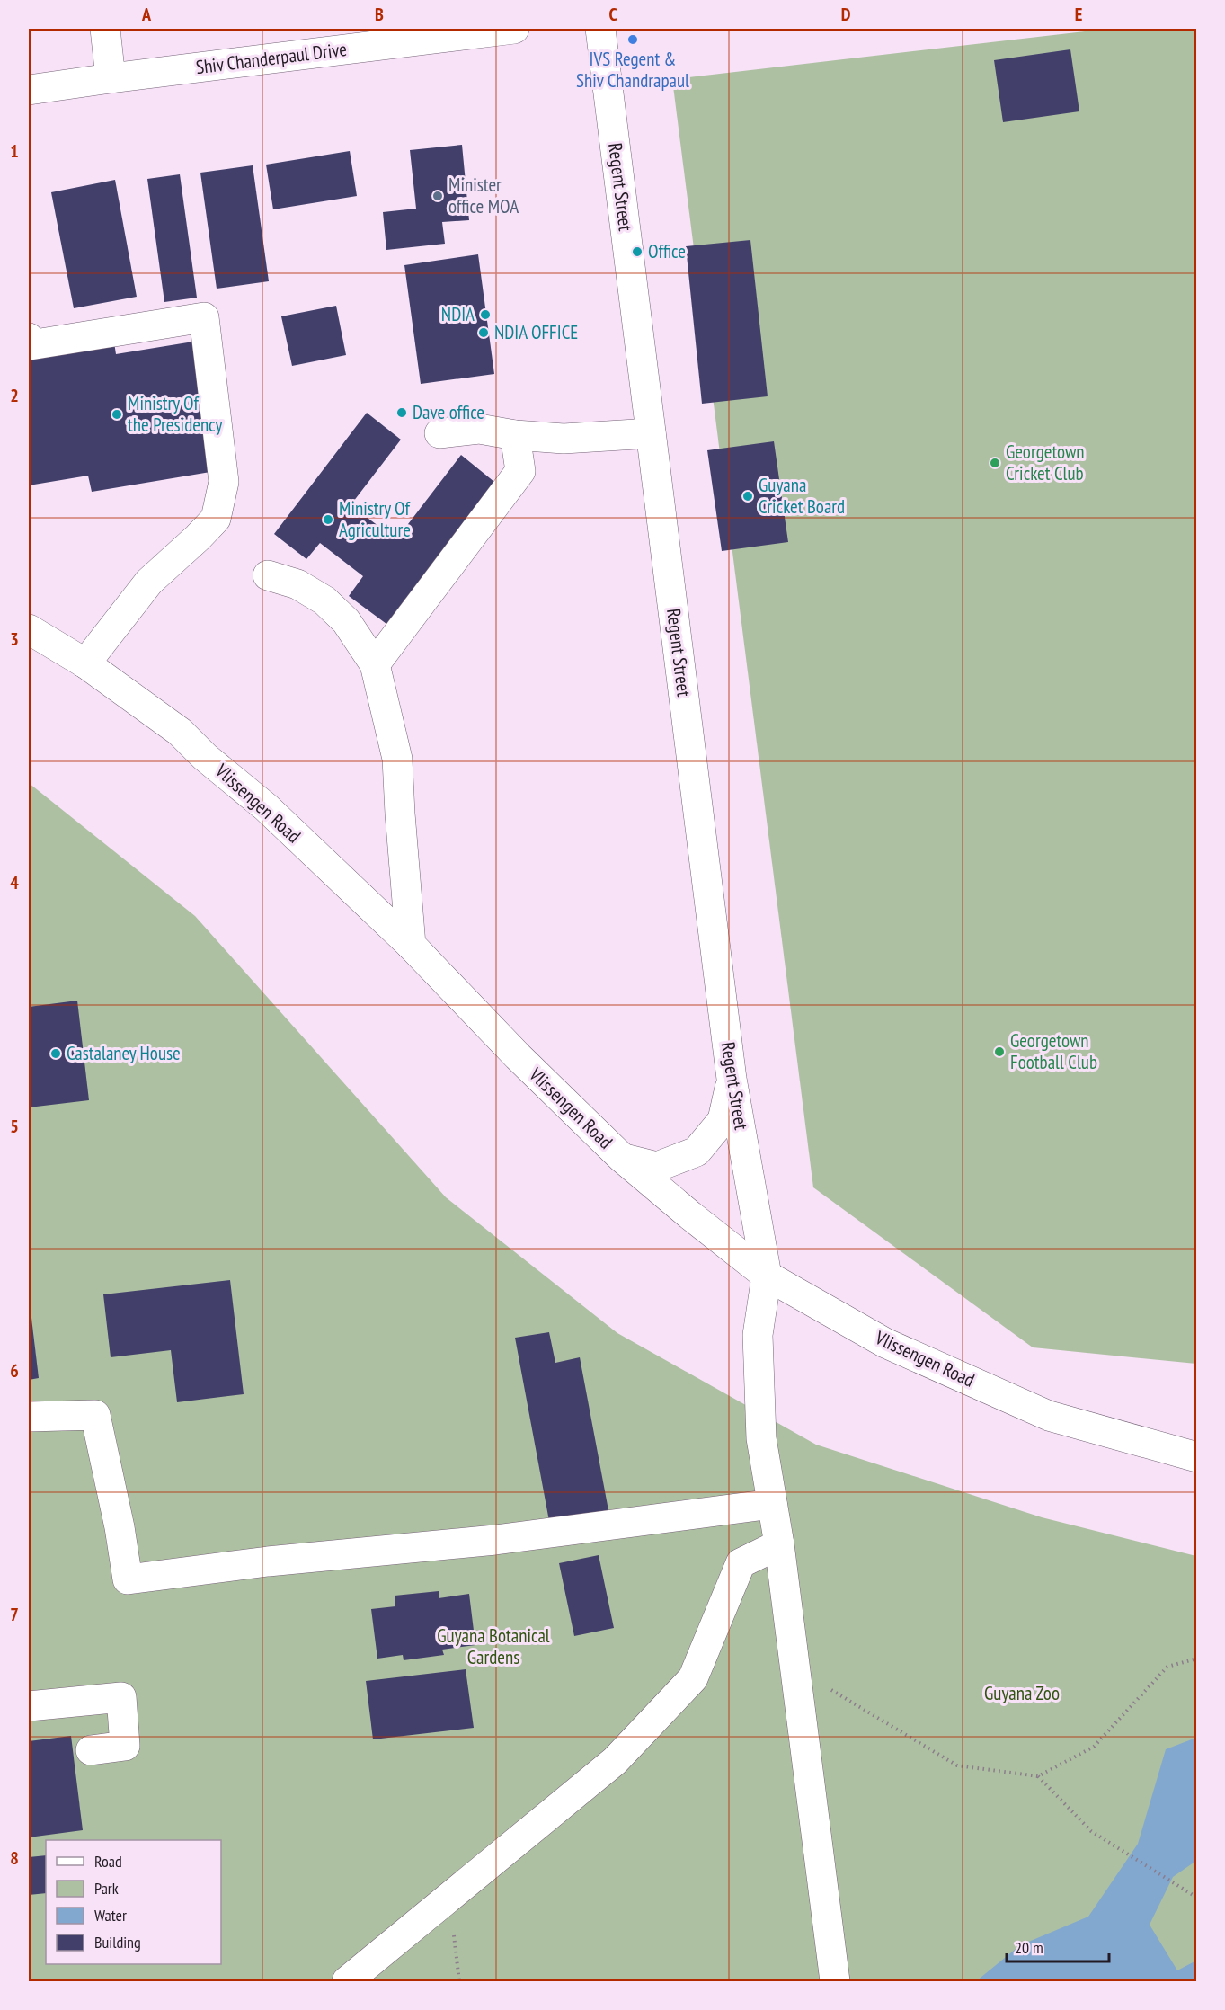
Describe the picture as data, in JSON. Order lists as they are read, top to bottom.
{
  "streets": {
    "main road": ["Shiv Chanderpaul Drive", "Regent Street", "Vlissengen Road"]
  },
  "crossings": [
    ["Regent Street", "Vlissengen Road"]
  ],
  "parks": ["Guyana Botanical Gardens", "Guyana Zoo"],
  "places": [
    "IVS Regent & Shiv Chandrapaul",
    "Minister office MOA",
    "Office",
    "NDIA",
    "NDIA OFFICE",
    "Dave office",
    "Ministry Of the Presidency",
    "Georgetown Cricket Club",
    "Guyana Cricket Board",
    "Ministry Of Agriculture",
    "Georgetown Football Club",
    "Castalaney House"
  ],
  "legend": [
    "Road",
    "Park",
    "Water",
    "Building"
  ],
  "scale_bar": "20 m",
  "grid": {
    "columns": [
      "A",
      "B",
      "C",
      "D",
      "E"
    ],
    "rows": [
      "1",
      "2",
      "3",
      "4",
      "5",
      "6",
      "7",
      "8"
    ]
  }
}
